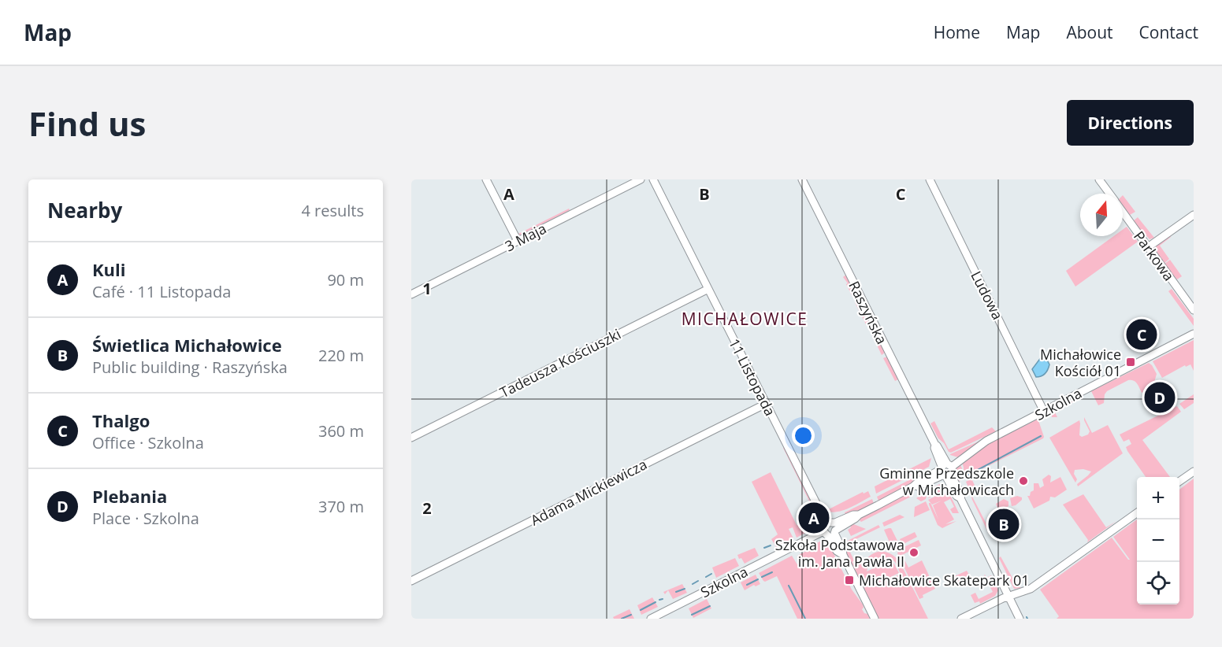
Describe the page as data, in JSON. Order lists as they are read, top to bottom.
{
  "streets": {
    "street": [
      "3 Maja",
      "Parkowa",
      "Ludowa",
      "Raszyńska",
      "Tadeusza Kościuszki",
      "11 Listopada",
      "Szkolna",
      "Adama Mickiewicza"
    ]
  },
  "crossings": [
    ["Ludowa", "Szkolna"],
    ["Raszyńska", "Szkolna"],
    ["Tadeusza Kościuszki", "11 Listopada"],
    ["11 Listopada", "Szkolna"],
    ["11 Listopada", "Adama Mickiewicza"]
  ],
  "districts": ["MICHAŁOWICE"],
  "places": {
    "transit": ["Michałowice Kościół 01", "Michałowice Skatepark 01"],
    "other": ["Gminne Przedszkole w Michałowicach", "Szkoła Podstawowa im. Jana Pawła II"]
  },
  "north": "top",
  "page": {
    "header": "Map",
    "nav": [
      "Home",
      "Map",
      "About",
      "Contact"
    ],
    "buttons": "Directions",
    "title": "Find us",
    "heading": ["Nearby", "4 results"],
    "list": [
      {
        "mark": "A",
        "name": "Kuli",
        "note": "Café · 11 Listopada",
        "value": "90 m"
      },
      {
        "mark": "B",
        "name": "Świetlica Michałowice",
        "note": "Public building · Raszyńska",
        "value": "220 m"
      },
      {
        "mark": "C",
        "name": "Thalgo",
        "note": "Office · Szkolna",
        "value": "360 m"
      },
      {
        "mark": "D",
        "name": "Plebania",
        "note": "Place · Szkolna",
        "value": "370 m"
      }
    ],
    "pins": [
      "C",
      "D",
      "A",
      "B"
    ],
    "map_buttons": ["+", "−"]
  },
  "grid": {
    "columns": ["A", "B", "C"],
    "rows": ["1", "2"]
  }
}
